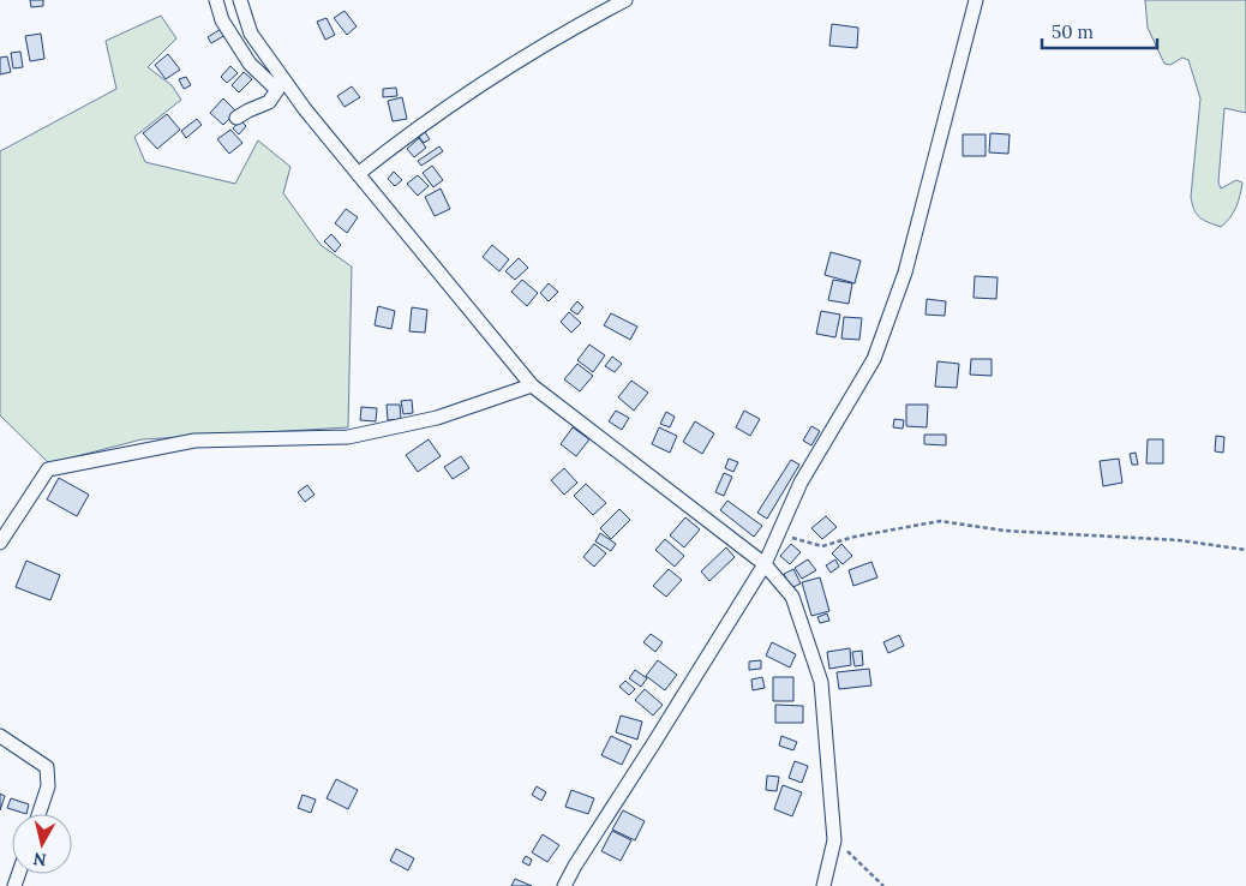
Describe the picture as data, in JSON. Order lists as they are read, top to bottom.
{
  "scale_bar": "50 m",
  "north": "bottom"
}
